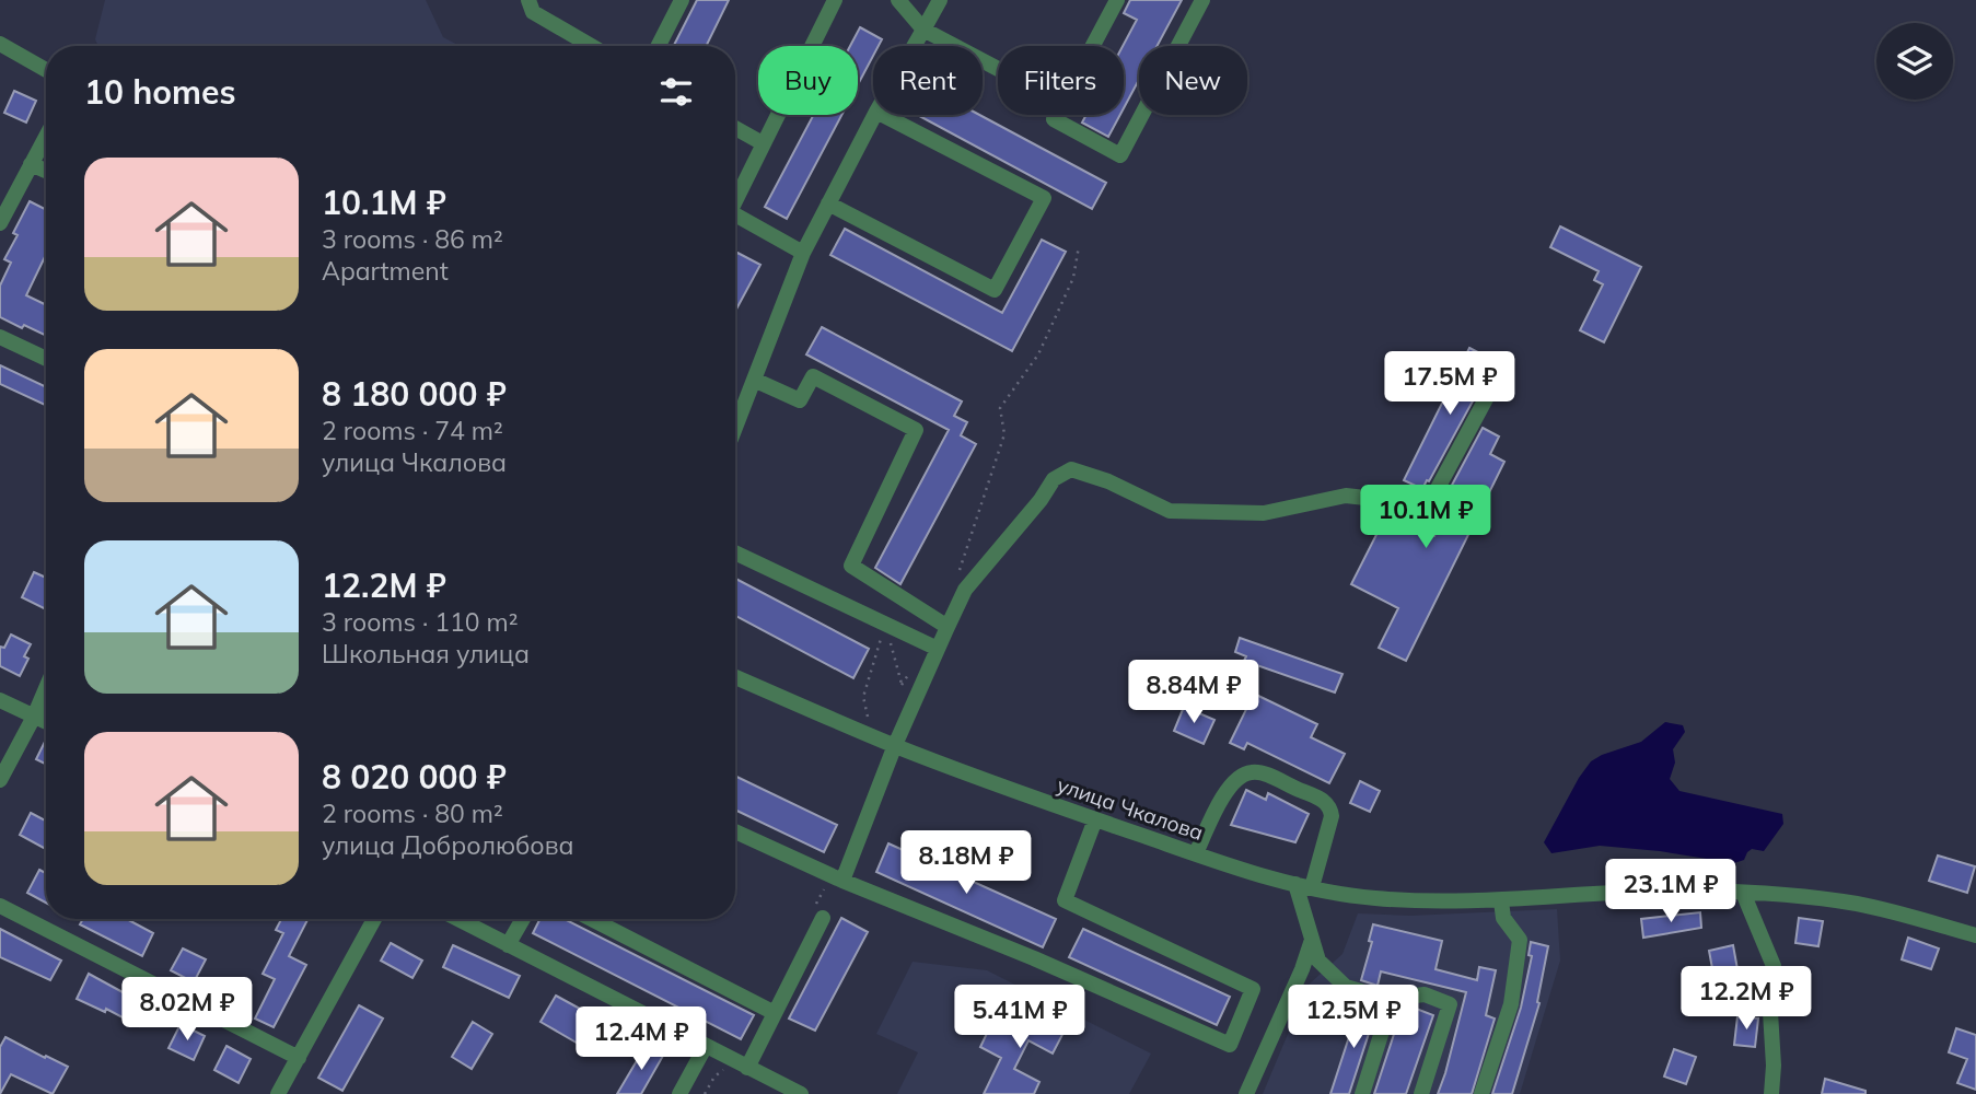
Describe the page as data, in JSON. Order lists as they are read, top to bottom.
{
  "streets": {
    "street": ["улица Чкалова"]
  },
  "page": {
    "chip": [
      "Buy",
      "Rent",
      "Filters",
      "New"
    ],
    "heading": "10 homes",
    "list": [
      {
        "name": "10.1M ₽",
        "note": "3 rooms · 86 m² · Apartment"
      },
      {
        "name": "8 180 000 ₽",
        "note": "2 rooms · 74 m² · улица Чкалова"
      },
      {
        "name": "12.2M ₽",
        "note": "3 rooms · 110 m² · Школьная улица"
      },
      {
        "name": "8 020 000 ₽",
        "note": "2 rooms · 80 m² · улица Добролюбова"
      }
    ],
    "price": [
      "17.5M ₽",
      "10.1M ₽",
      "8.84M ₽",
      "8.18M ₽",
      "23.1M ₽",
      "12.2M ₽",
      "8.02M ₽",
      "5.41M ₽",
      "12.5M ₽",
      "12.4M ₽"
    ]
  }
}
